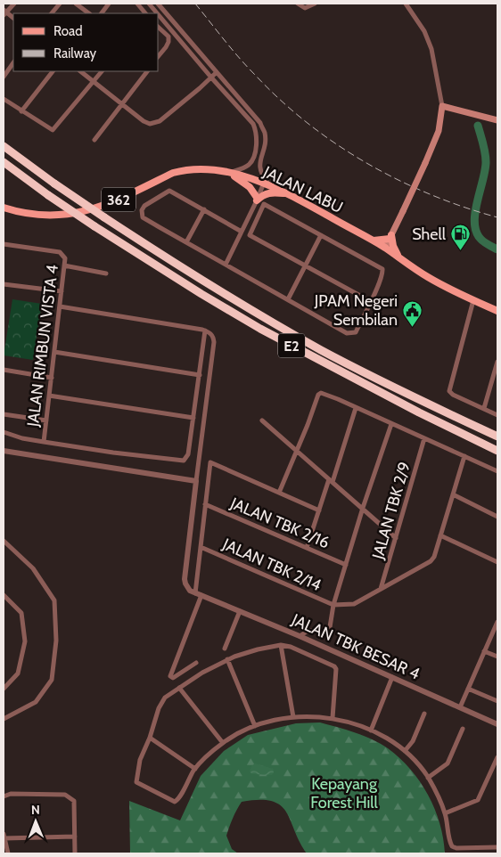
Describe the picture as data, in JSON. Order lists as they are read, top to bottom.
{
  "streets": {
    "highway": ["E2"],
    "main road": ["JALAN LABU", "362"],
    "street": [
      "JALAN RIMBUN VISTA 4",
      "JALAN TBK 2/9",
      "JALAN TBK 2/16",
      "JALAN TBK 2/14",
      "JALAN TBK BESAR 4"
    ]
  },
  "parks": ["Kepayang Forest Hill"],
  "places": {
    "fuel station": ["Shell"],
    "public building": ["JPAM Negeri Sembilan"]
  },
  "legend": ["Road", "Railway"],
  "north": "top"
}
